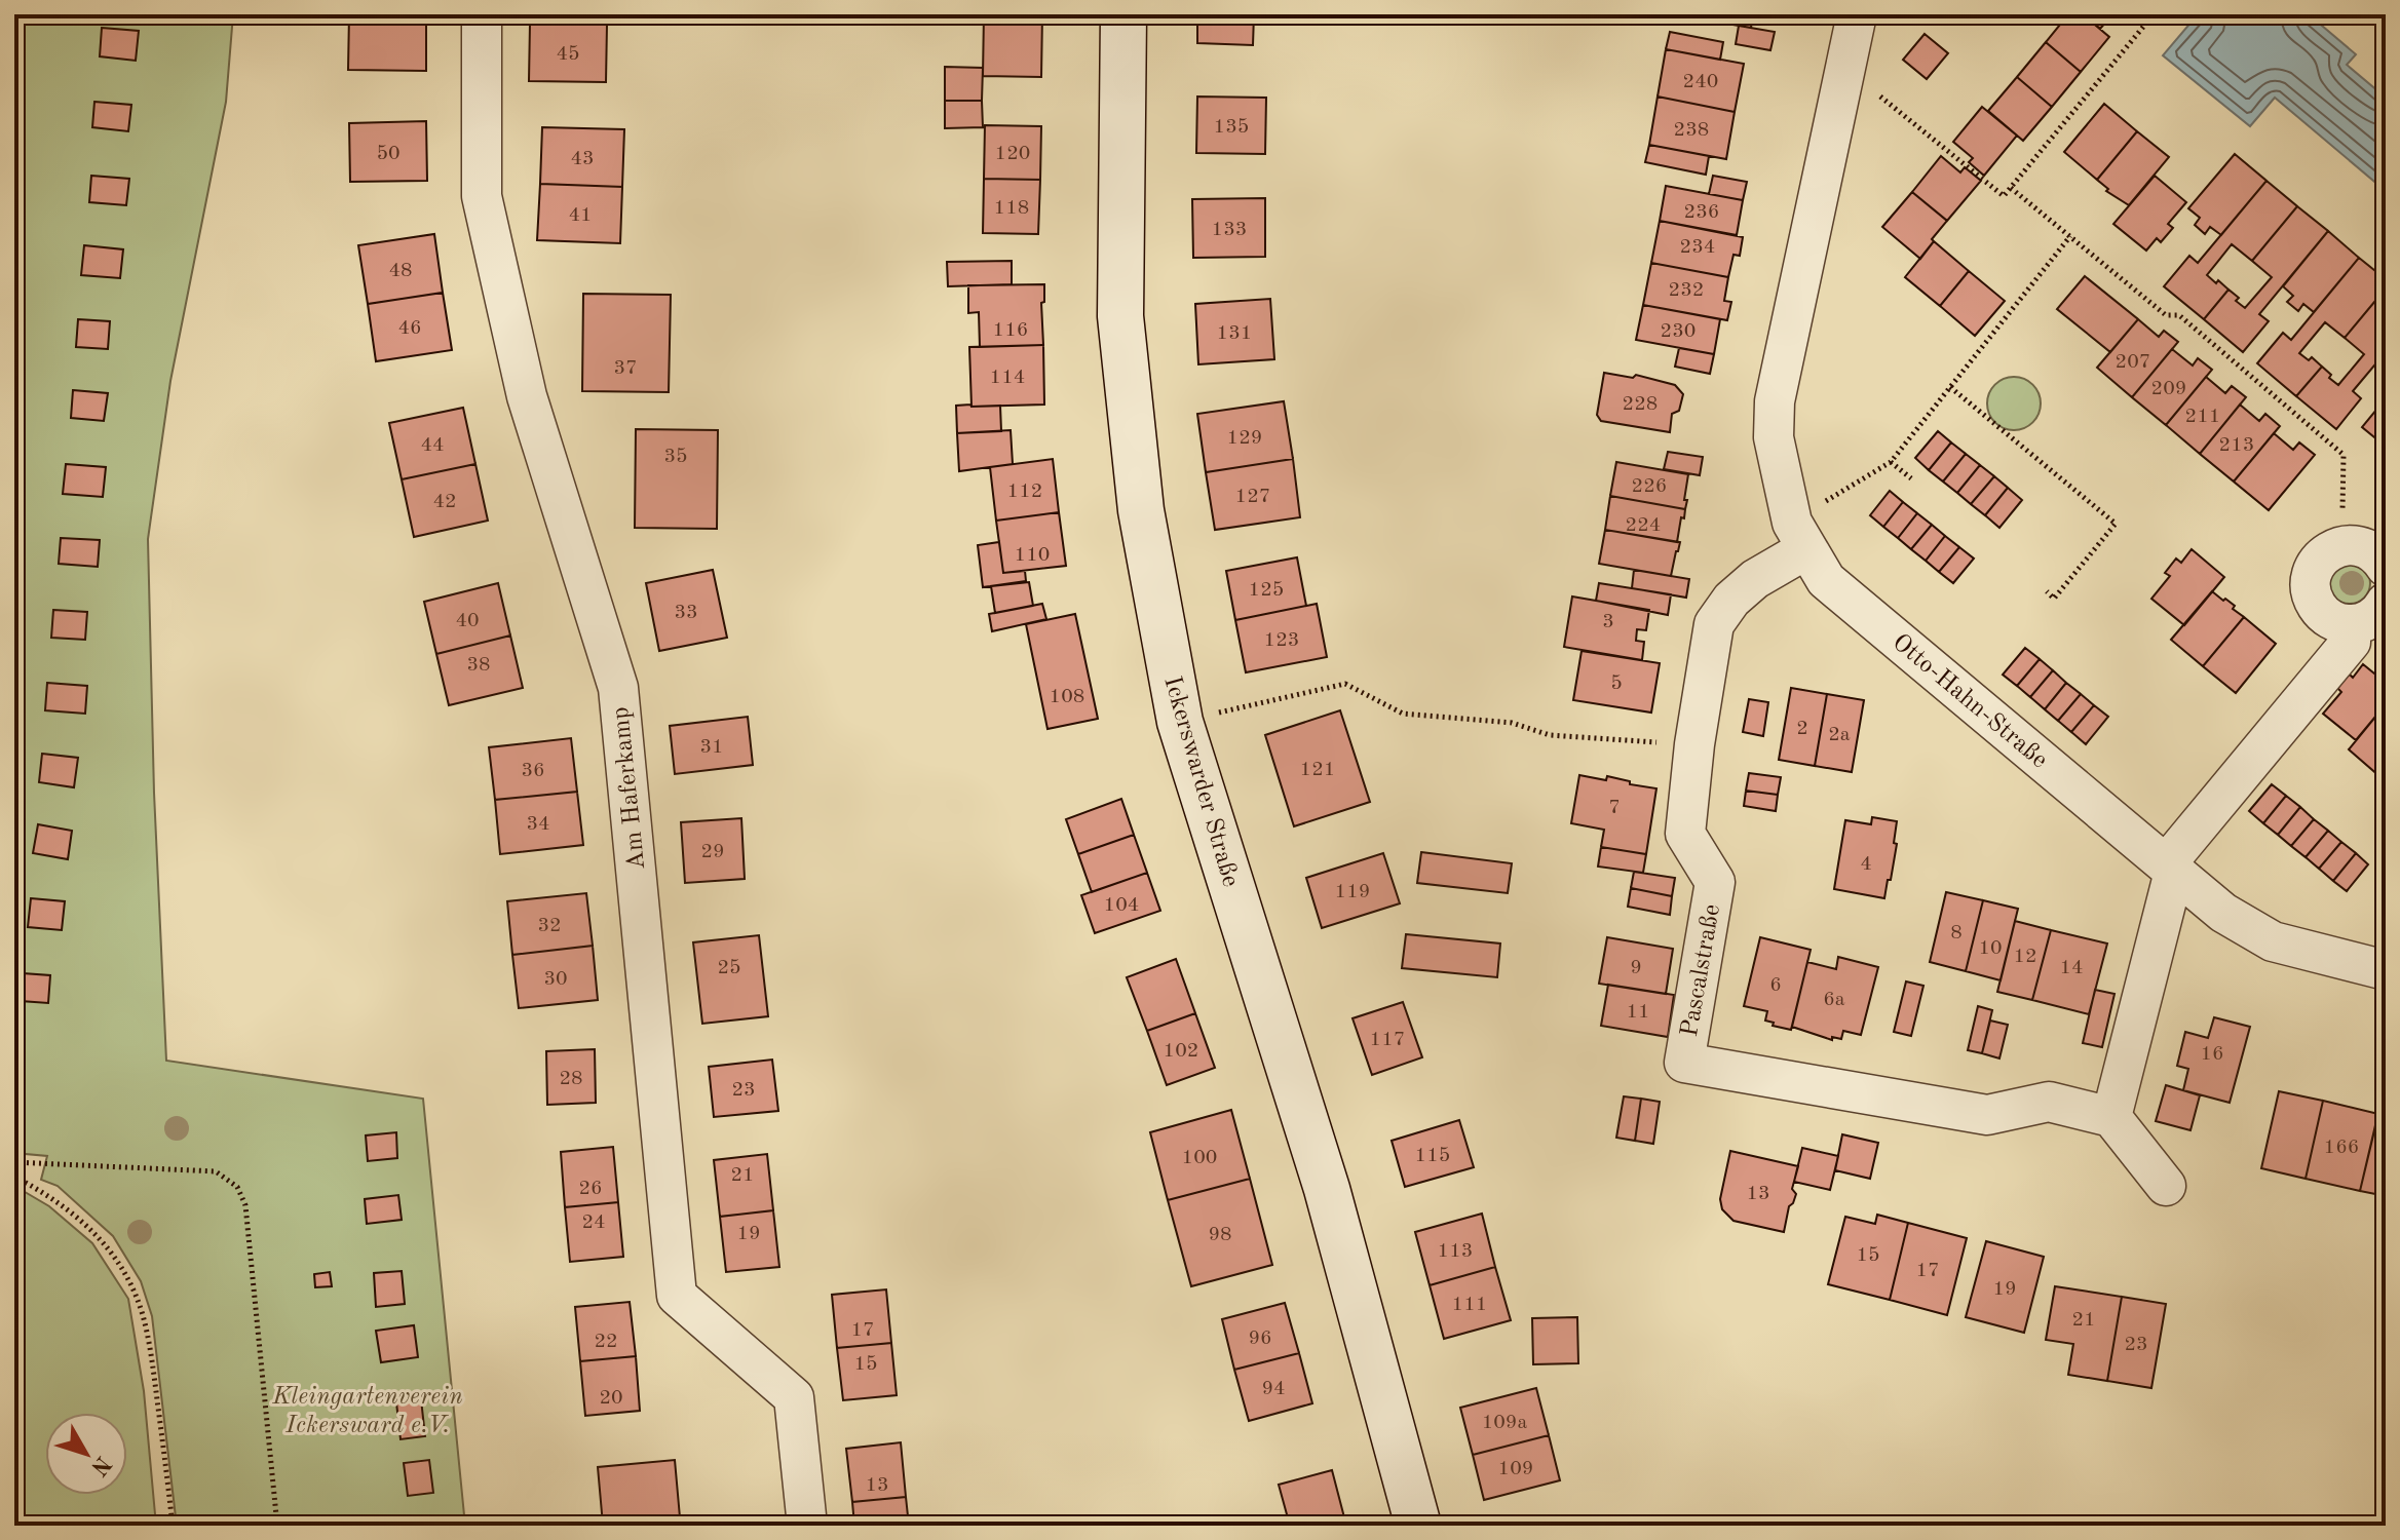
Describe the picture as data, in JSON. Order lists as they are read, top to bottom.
{
  "streets": {
    "main road": ["Ickerswarder Straße"],
    "street": ["Otto-Hahn-Straße", "Am Haferkamp", "Pascalstraße"]
  },
  "crossings": [
    ["Otto-Hahn-Straße", "Pascalstraße"]
  ],
  "parks": ["Kleingartenverein Ickersward e.V."],
  "house_numbers": [
    "45",
    "240",
    "135",
    "238",
    "50",
    "120",
    "43",
    "118",
    "236",
    "41",
    "133",
    "234",
    "48",
    "232",
    "46",
    "116",
    "230",
    "131",
    "207",
    "37",
    "114",
    "209",
    "228",
    "211",
    "129",
    "44",
    "213",
    "35",
    "226",
    "112",
    "127",
    "42",
    "224",
    "110",
    "125",
    "33",
    "40",
    "3",
    "123",
    "38",
    "5",
    "108",
    "2",
    "2a",
    "31",
    "121",
    "36",
    "7",
    "34",
    "29",
    "4",
    "119",
    "104",
    "32",
    "8",
    "10",
    "12",
    "25",
    "9",
    "14",
    "30",
    "6",
    "6a",
    "11",
    "117",
    "102",
    "16",
    "28",
    "23",
    "166",
    "115",
    "100",
    "21",
    "26",
    "13",
    "24",
    "19",
    "98",
    "113",
    "15",
    "17",
    "19",
    "111",
    "21",
    "17",
    "96",
    "22",
    "23",
    "15",
    "94",
    "20",
    "109a",
    "109",
    "13"
  ],
  "north": "bottom right"
}
